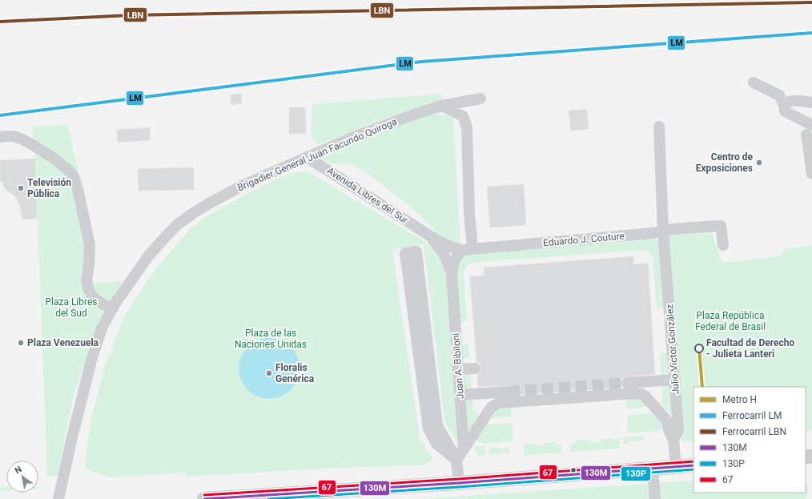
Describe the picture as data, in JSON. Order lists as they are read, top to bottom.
{
  "streets": {
    "street": [
      "Brigadier General Juan Facundo Quiroga",
      "Avenida Libres del Sur",
      "Eduardo J. Couture",
      "Julio Víctor González",
      "Juan A. Bibiloni"
    ]
  },
  "crossings": [
    ["Brigadier General Juan Facundo Quiroga", "Avenida Libres del Sur"],
    ["Avenida Libres del Sur", "Eduardo J. Couture"],
    ["Avenida Libres del Sur", "Juan A. Bibiloni"],
    ["Eduardo J. Couture", "Julio Víctor González"],
    ["Eduardo J. Couture", "Juan A. Bibiloni"]
  ],
  "parks": ["Plaza Libres del Sud", "Plaza República Federal de Brasil", "Plaza de las Naciones Unidas"],
  "places": [
    "Centro de Exposiciones",
    "Televisión Pública",
    "Plaza Venezuela",
    "Facultad de Derecho - Julieta Lanteri",
    "Floralis Genérica"
  ],
  "lines": [
    "rail line LBN",
    "rail line LM",
    "metro line H",
    "transit line 67",
    "transit line 130M",
    "transit line 130P"
  ],
  "legend": [
    "Metro H",
    "Ferrocarril LM",
    "Ferrocarril LBN",
    "130M",
    "130P",
    "67"
  ],
  "north": "top left"
}
